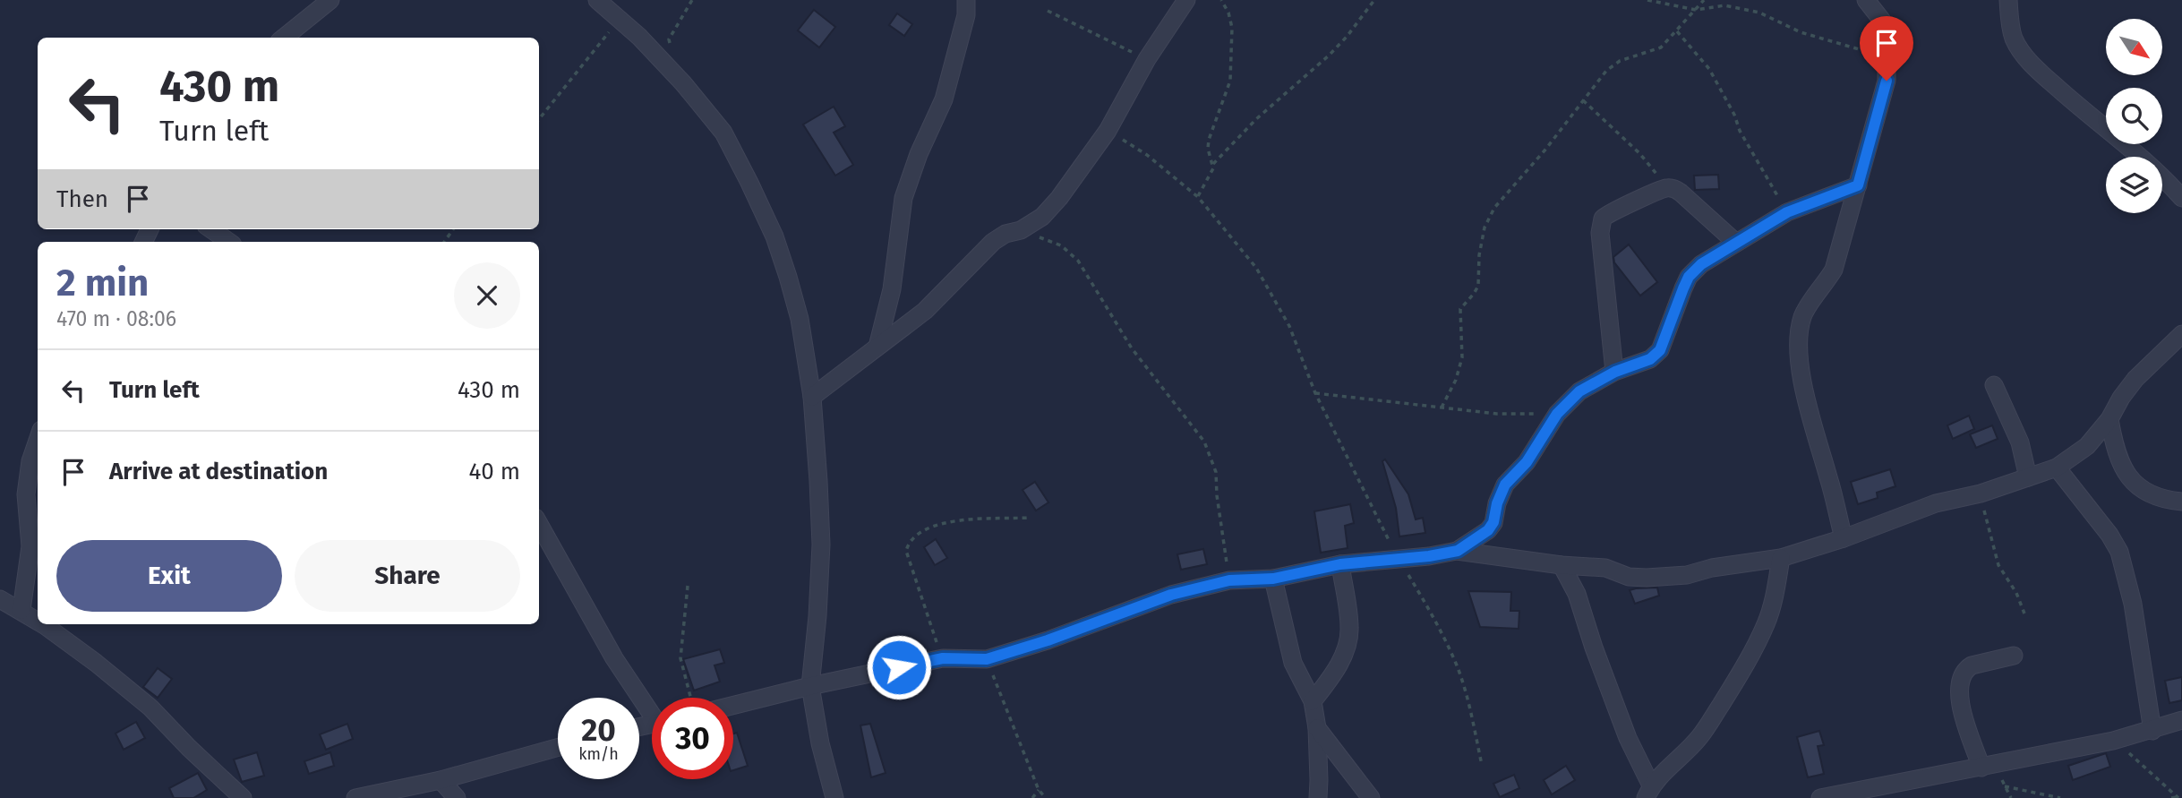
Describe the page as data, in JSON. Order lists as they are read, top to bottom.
{
  "north": "bottom right",
  "page": {
    "turn": ["430 m", "Turn left"],
    "then": "Then",
    "heading": ["2 min", "470 m · 08:06"],
    "list": [
      {
        "name": "Turn left",
        "value": "430 m"
      },
      {
        "name": "Arrive at destination",
        "value": "40 m"
      }
    ],
    "buttons": ["Exit", "Share"],
    "speed": "20 km/h",
    "limit": "30"
  }
}
